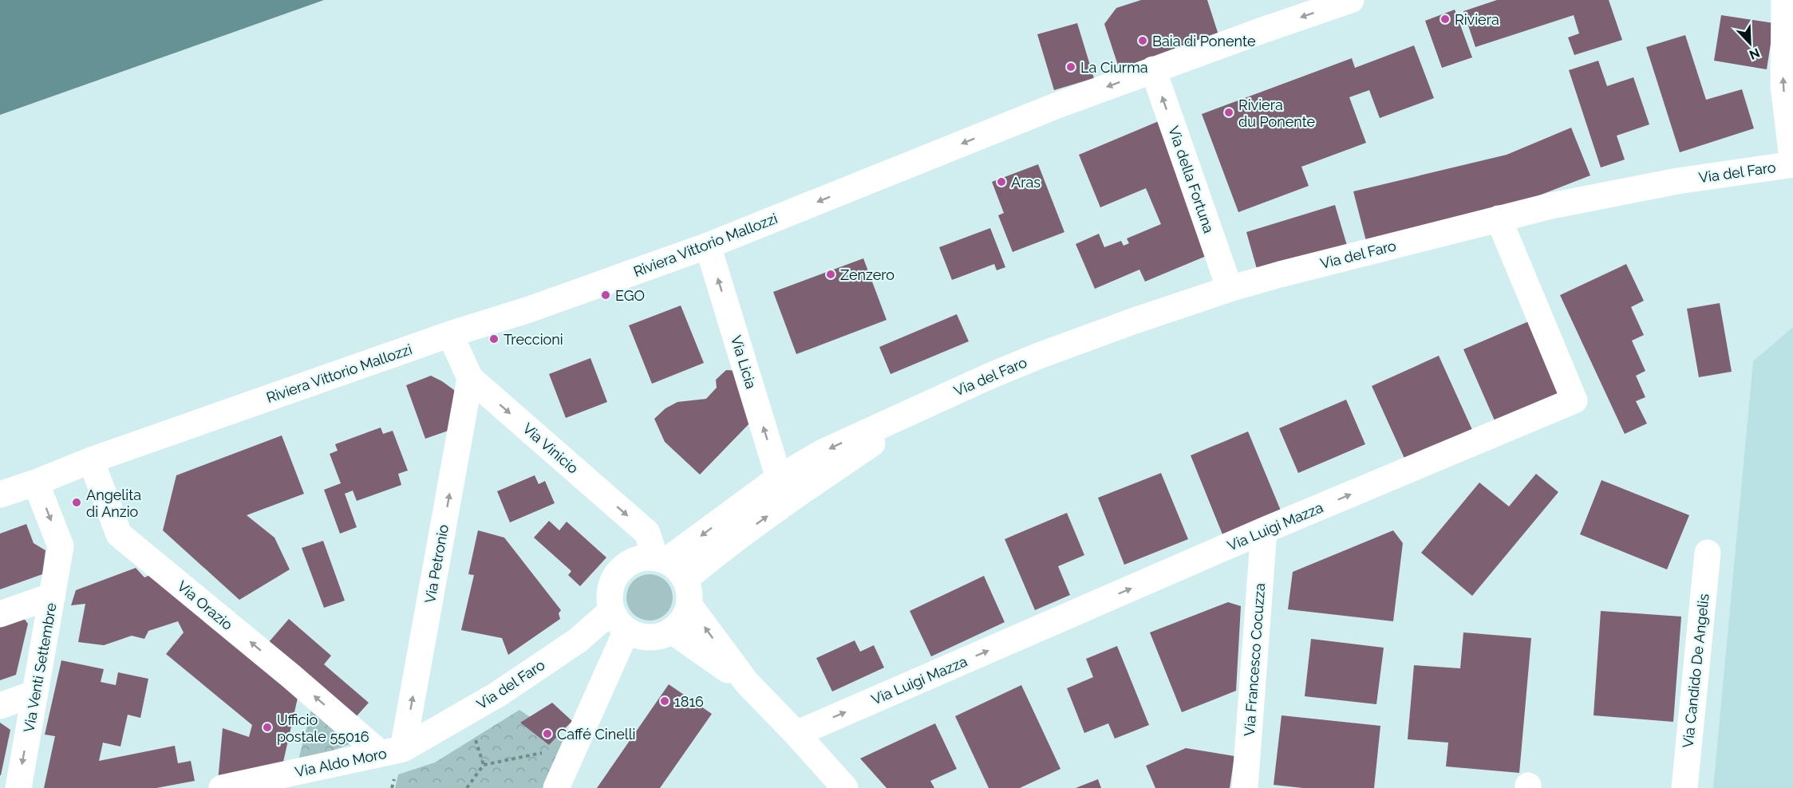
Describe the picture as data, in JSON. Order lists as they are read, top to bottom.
{
  "streets": {
    "street": [
      "Via del Faro",
      "Via della Fortuna",
      "Riviera Vittorio Mallozzi",
      "Via Licia",
      "Via Vinicio",
      "Via Luigi Mazza",
      "Via Petronio",
      "Via Orazio",
      "Via Francesco Cocuzza",
      "Via Venti Settembre",
      "Via Candido De Angelis",
      "Via Aldo Moro"
    ]
  },
  "crossings": [
    ["Via del Faro", "Via della Fortuna"],
    ["Via del Faro", "Via Licia"],
    ["Via del Faro", "Via Vinicio"],
    ["Via del Faro", "Via Luigi Mazza"],
    ["Via del Faro", "Via Petronio"],
    ["Via del Faro", "Via Orazio"],
    ["Via del Faro", "Via Aldo Moro"],
    ["Via della Fortuna", "Riviera Vittorio Mallozzi"],
    ["Riviera Vittorio Mallozzi", "Via Licia"],
    ["Riviera Vittorio Mallozzi", "Via Vinicio"],
    ["Riviera Vittorio Mallozzi", "Via Orazio"],
    ["Riviera Vittorio Mallozzi", "Via Venti Settembre"],
    ["Via Vinicio", "Via Petronio"],
    ["Via Luigi Mazza", "Via Francesco Cocuzza"],
    ["Via Petronio", "Via Orazio"],
    ["Via Petronio", "Via Aldo Moro"],
    ["Via Orazio", "Via Aldo Moro"]
  ],
  "one_way": [
    "Via della Fortuna",
    "Riviera Vittorio Mallozzi",
    "Via Licia",
    "Via Vinicio",
    "Via Luigi Mazza",
    "Via Orazio",
    "Via Venti Settembre"
  ],
  "places": [
    "Riviera",
    "Baia di Ponente",
    "La Ciurma",
    "Riviera du Ponente",
    "Aras",
    "Zenzero",
    "EGO",
    "Treccioni",
    "Angelita di Anzio",
    "1816",
    "Ufficio postale 55016",
    "Caffé Cinelli"
  ],
  "north": "bottom right"
}
